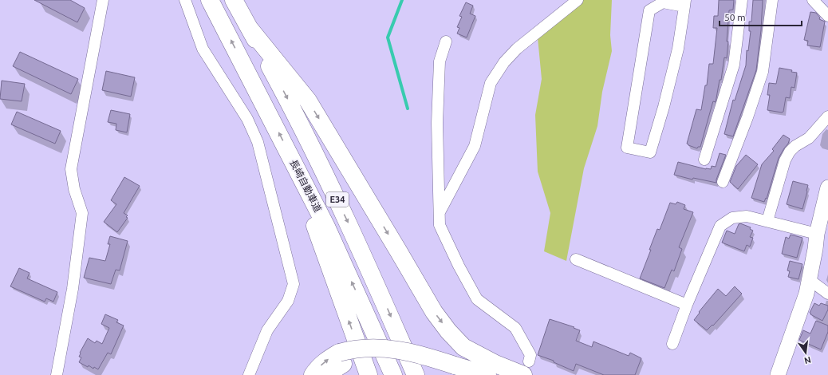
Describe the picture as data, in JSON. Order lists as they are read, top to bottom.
{
  "streets": {
    "highway": ["長崎自動車道", "E34"]
  },
  "scale_bar": "50 m",
  "north": "bottom"
}
